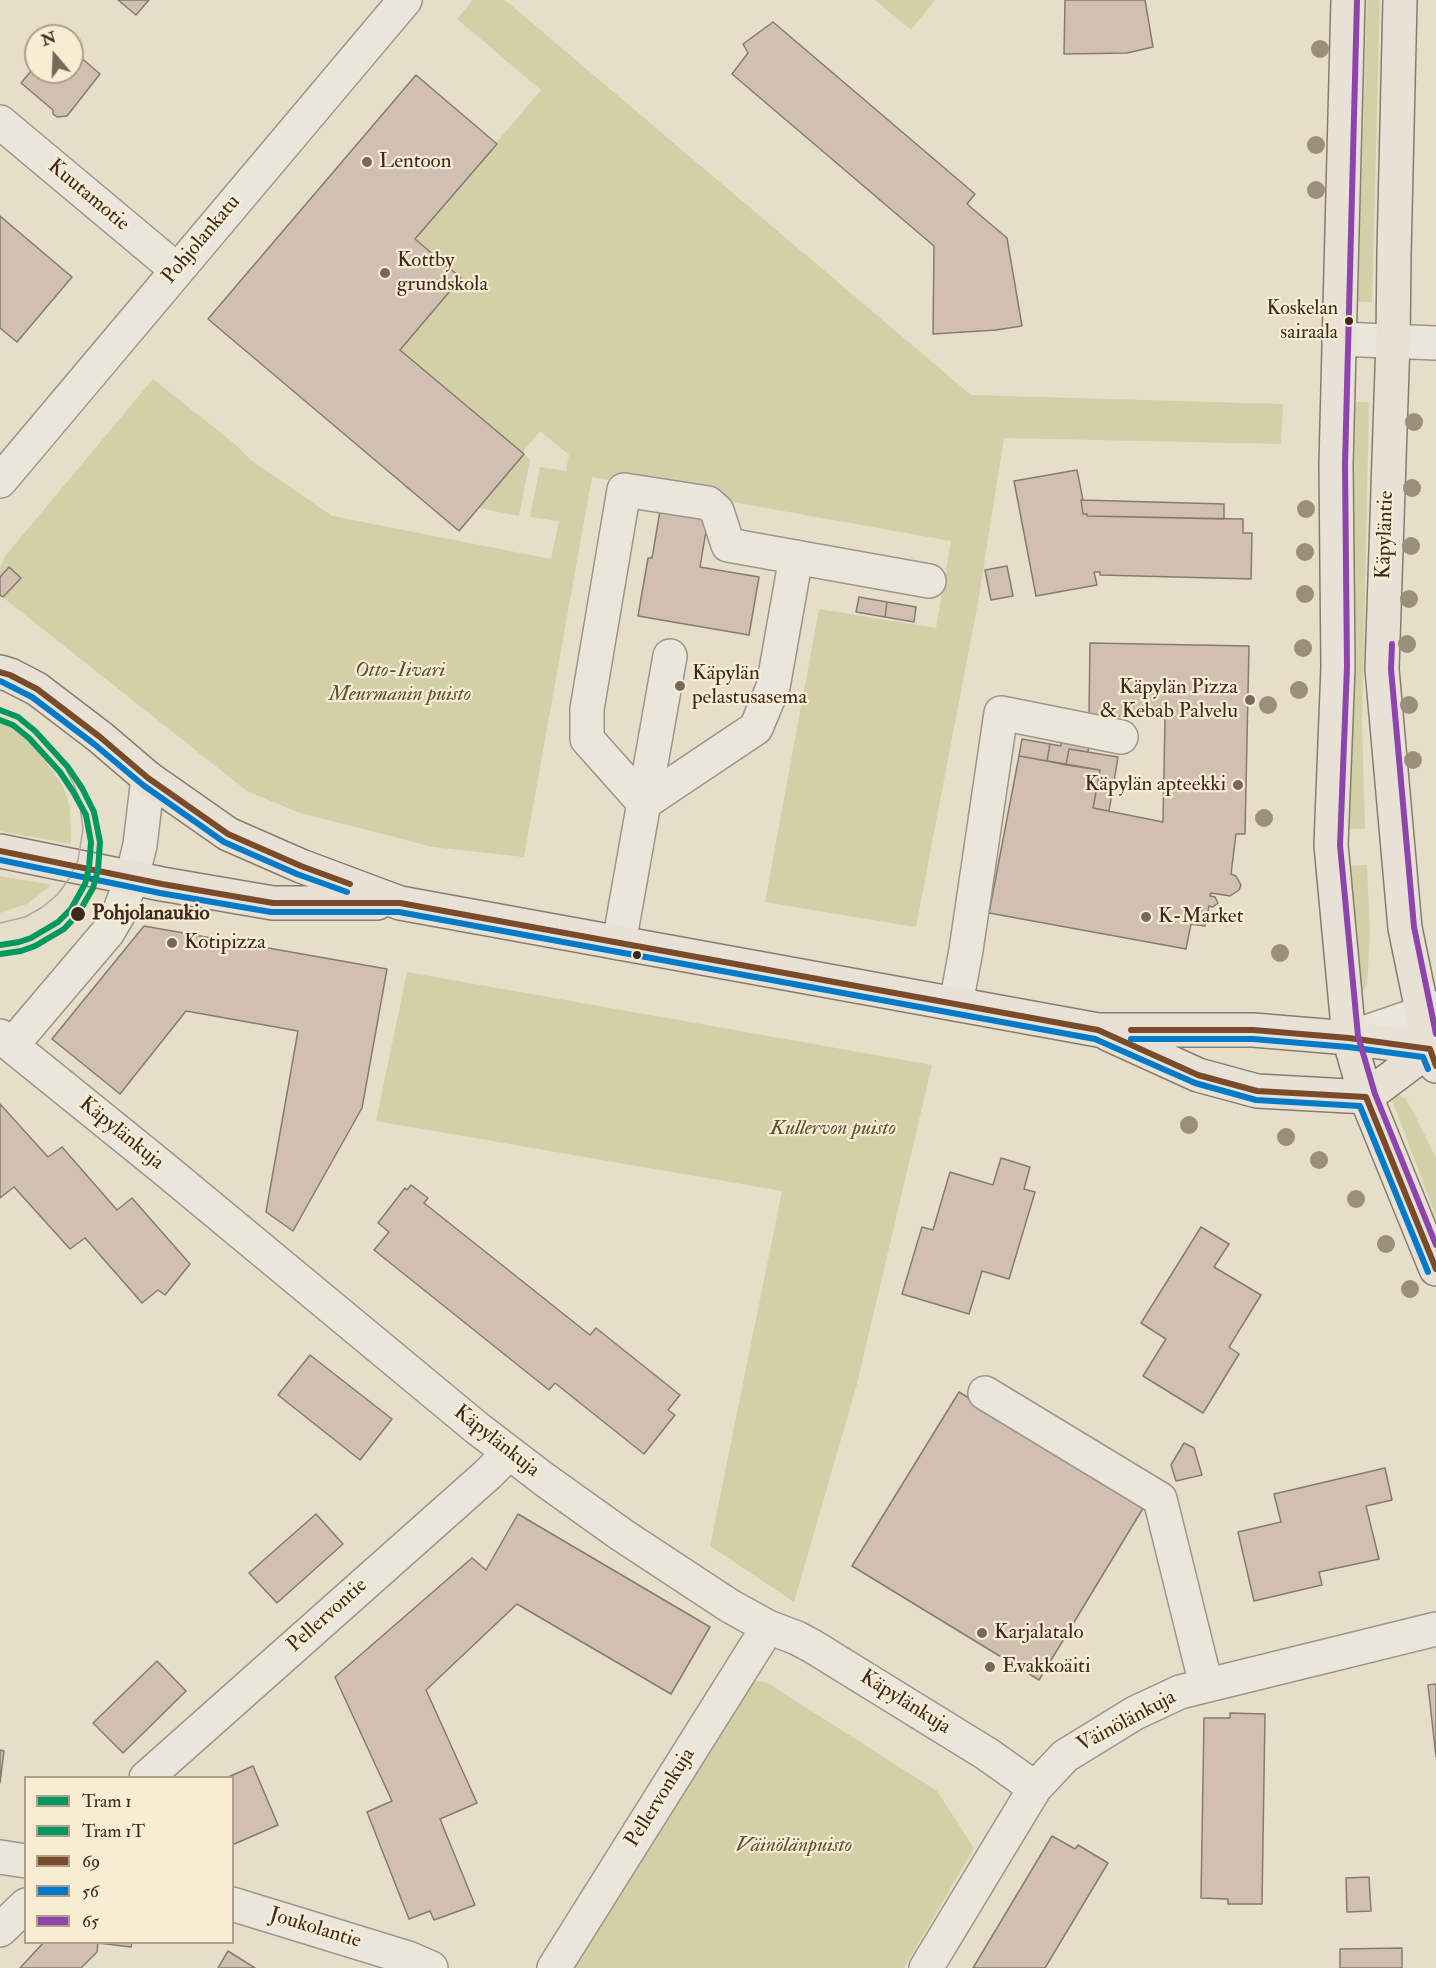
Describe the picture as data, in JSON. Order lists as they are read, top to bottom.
{
  "streets": {
    "main road": ["Käpyläntie"],
    "street": [
      "Kuutamotie",
      "Pohjolankatu",
      "Käpylänkuja",
      "Pellervontie",
      "Väinölänkuja",
      "Pellervonkuja",
      "Joukolantie"
    ]
  },
  "crossings": [
    ["Kuutamotie", "Pohjolankatu"],
    ["Käpylänkuja", "Pellervontie"],
    ["Käpylänkuja", "Väinölänkuja"],
    ["Käpylänkuja", "Pellervonkuja"]
  ],
  "parks": ["Otto-Iivari Meurmanin puisto", "Kullervon puisto", "Väinölänpuisto"],
  "places": [
    "Lentoon",
    "Kottby grundskola",
    "Koskelan sairaala",
    "Käpylän pelastusasema",
    "Käpylän Pizza & Kebab Palvelu",
    "Käpylän apteekki",
    "Pohjolanaukio",
    "K-Market",
    "Kotipizza",
    "Karjalatalo",
    "Evakkoäiti"
  ],
  "lines": [
    "transit line 65",
    "transit line 69",
    "transit line 56",
    "tram line 1",
    "tram line 1T"
  ],
  "legend": [
    "Tram 1",
    "Tram 1T",
    "69",
    "56",
    "65"
  ],
  "north": "top"
}
